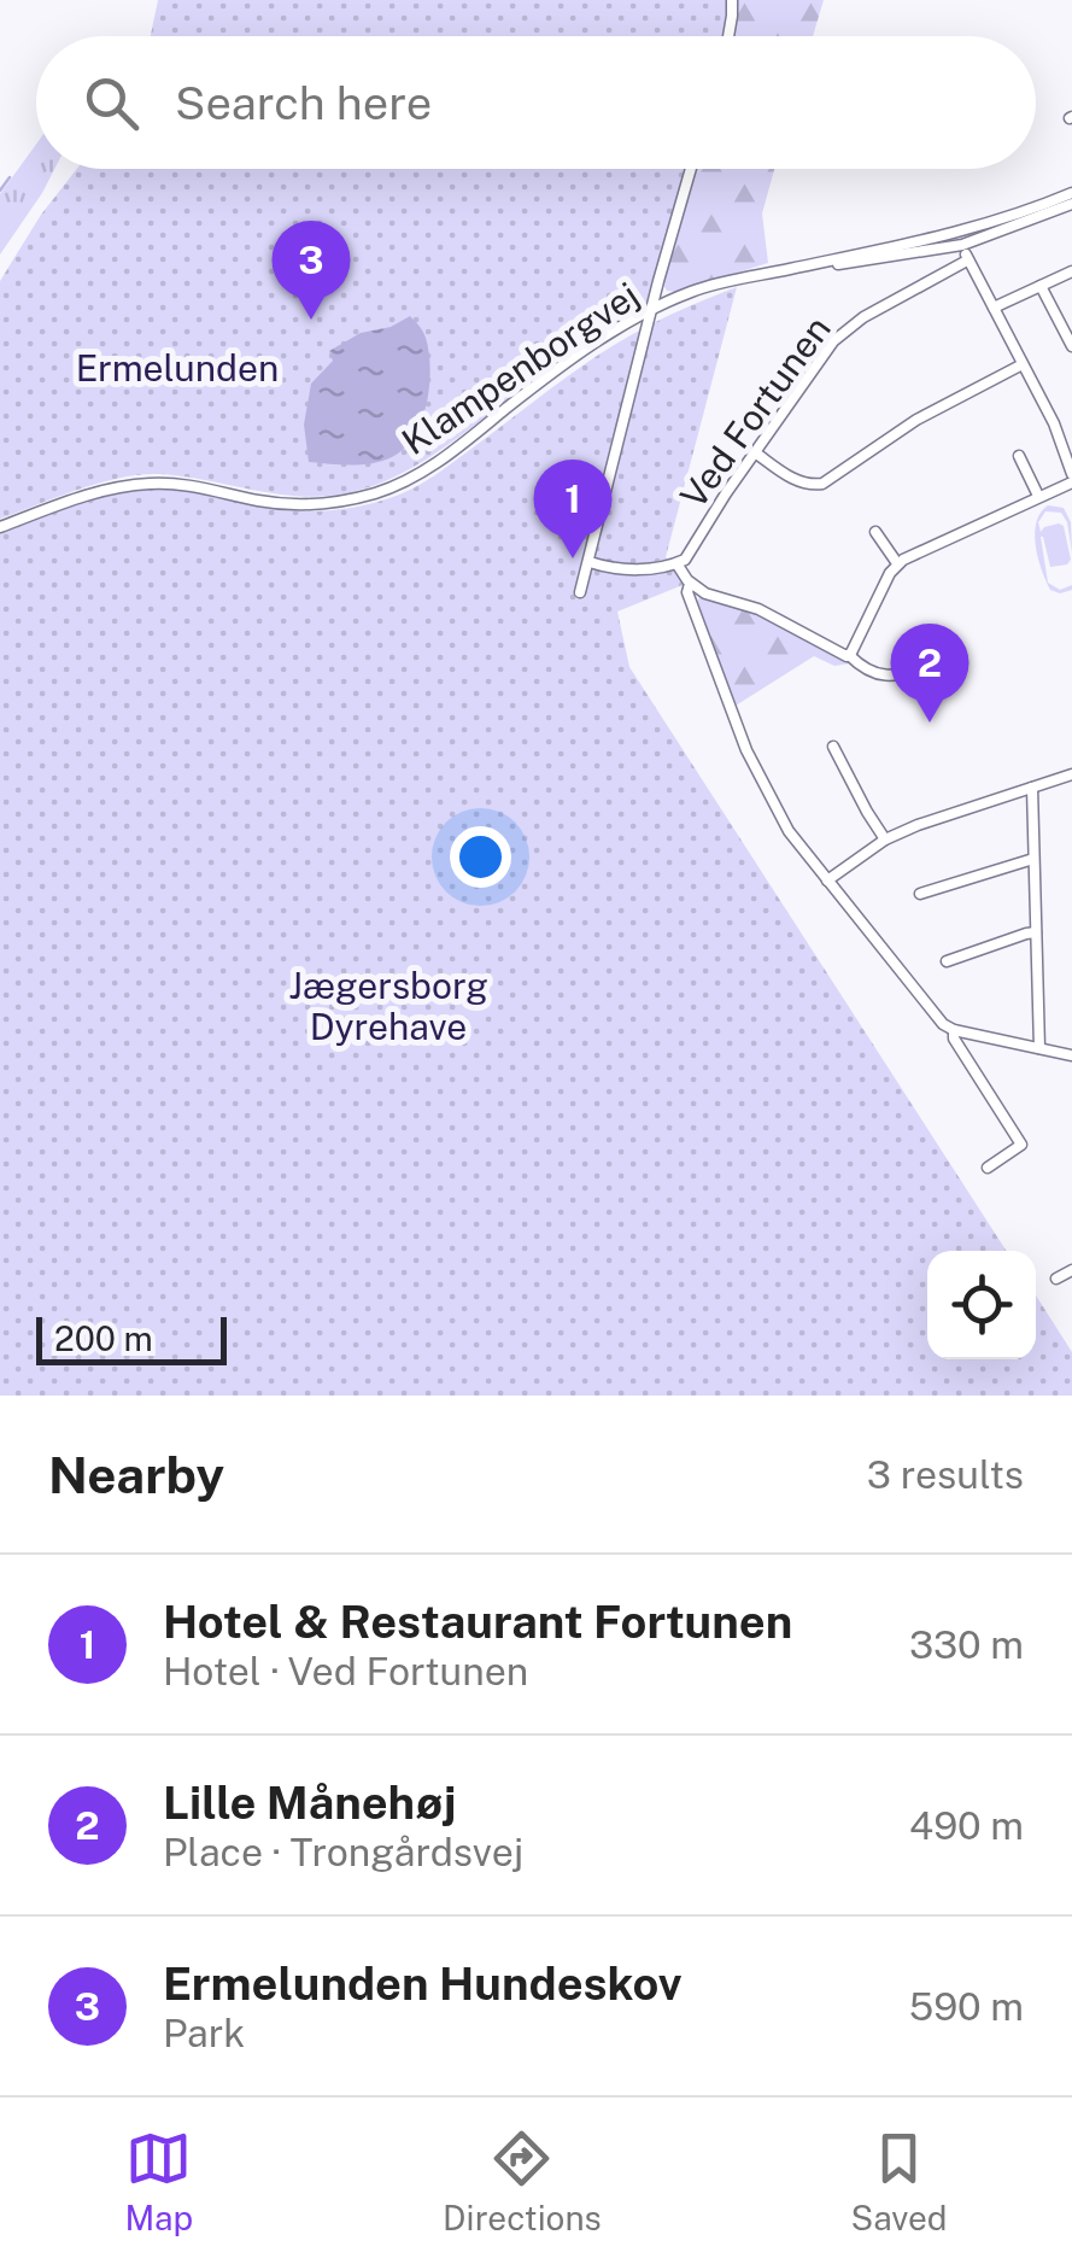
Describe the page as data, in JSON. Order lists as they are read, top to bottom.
{
  "streets": {
    "street": ["Klampenborgvej", "Ved Fortunen"]
  },
  "parks": ["Ermelunden", "Jægersborg Dyrehave"],
  "scale_bar": "200 m",
  "page": {
    "search": "Search here",
    "pins": ["3", "1", "2"],
    "scale": "200 m",
    "heading": ["Nearby", "3 results"],
    "list": [
      {
        "mark": "1",
        "name": "Hotel & Restaurant Fortunen",
        "note": "Hotel · Ved Fortunen",
        "value": "330 m"
      },
      {
        "mark": "2",
        "name": "Lille Månehøj",
        "note": "Place · Trongårdsvej",
        "value": "490 m"
      },
      {
        "mark": "3",
        "name": "Ermelunden Hundeskov",
        "note": "Park",
        "value": "590 m"
      }
    ],
    "nav": ["Map", "Directions", "Saved"]
  }
}
